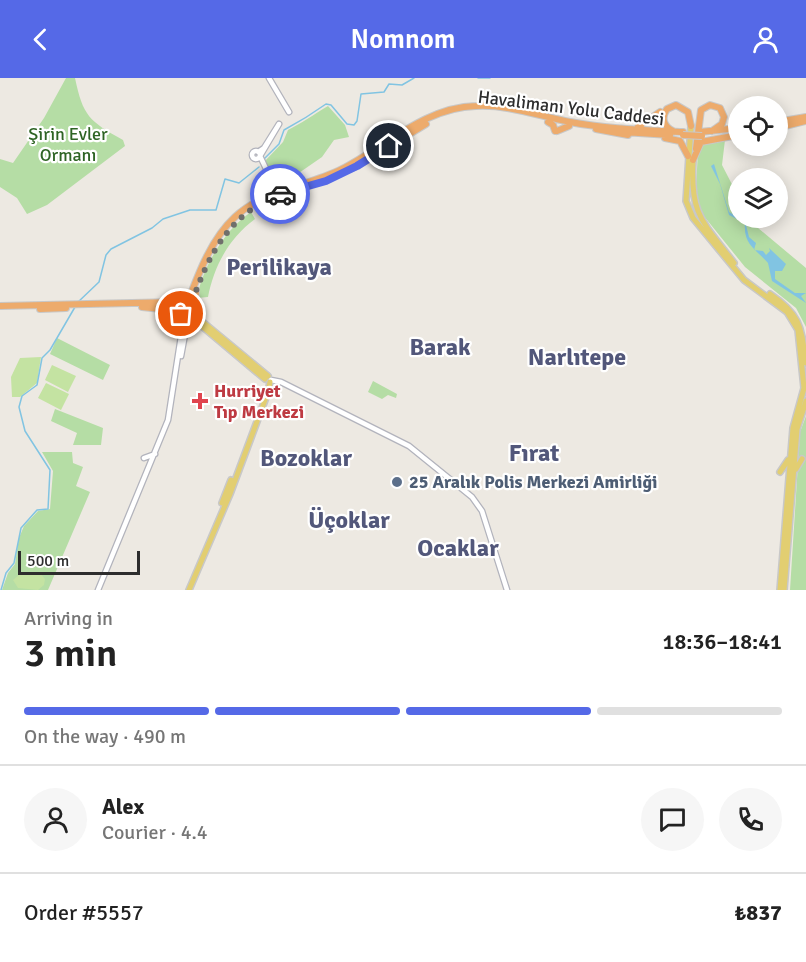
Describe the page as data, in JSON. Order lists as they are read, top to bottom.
{
  "streets": {
    "highway": ["Havalimanı Yolu Caddesi"]
  },
  "districts": [
    "Perilikaya",
    "Barak",
    "Narlıtepe",
    "Fırat",
    "Bozoklar",
    "Üçoklar",
    "Ocaklar"
  ],
  "parks": ["Şirin Evler Ormanı"],
  "places": {
    "health": ["Hurriyet Tıp Merkezi"],
    "other": ["25 Aralık Polis Merkezi Amirliği"]
  },
  "scale_bar": "500 m",
  "page": {
    "header": "Nomnom",
    "scale": "500 m",
    "heading": ["3 min", "Arriving in", "18:36–18:41"],
    "panel": [
      "Alex",
      "Courier · 4.4",
      "Order #5557",
      "₺837"
    ],
    "bar": "On the way · 490 m"
  }
}
